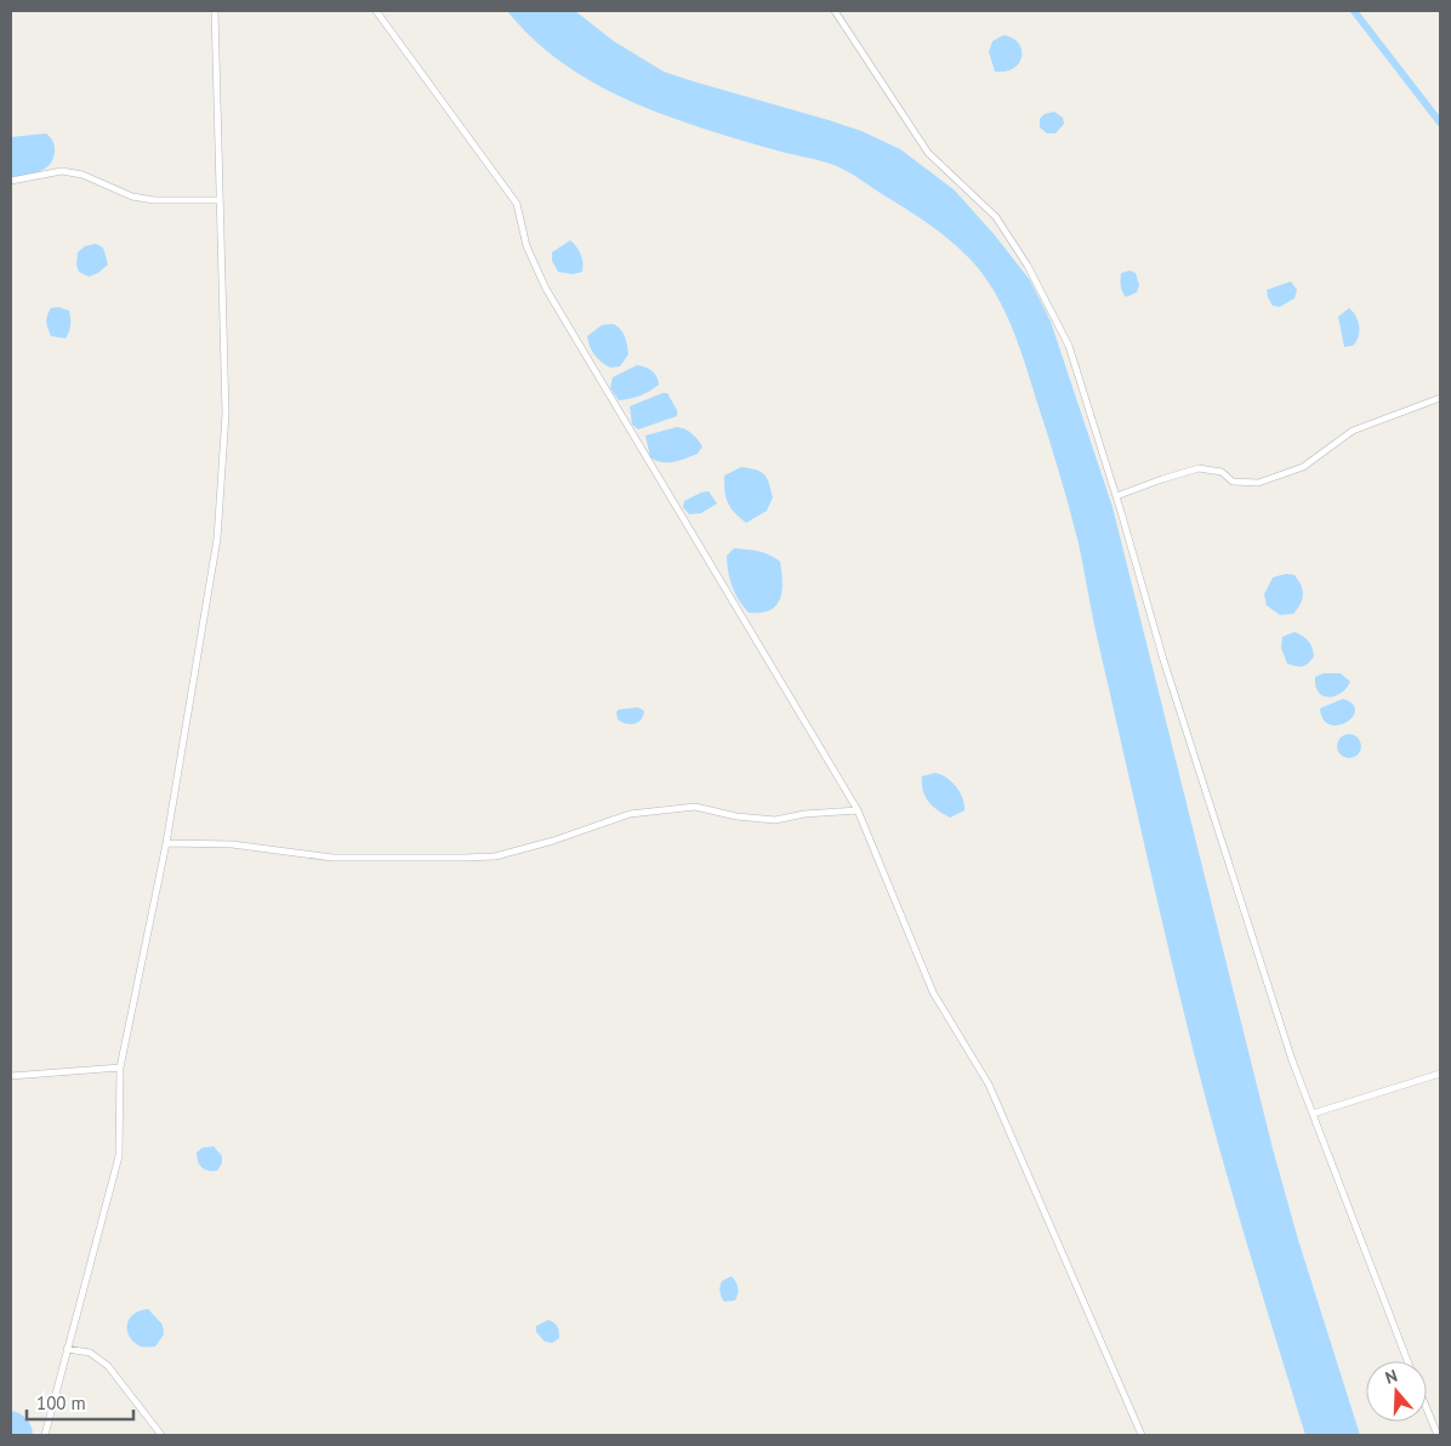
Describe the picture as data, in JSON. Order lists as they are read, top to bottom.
{
  "scale_bar": "100 m",
  "north": "top"
}
